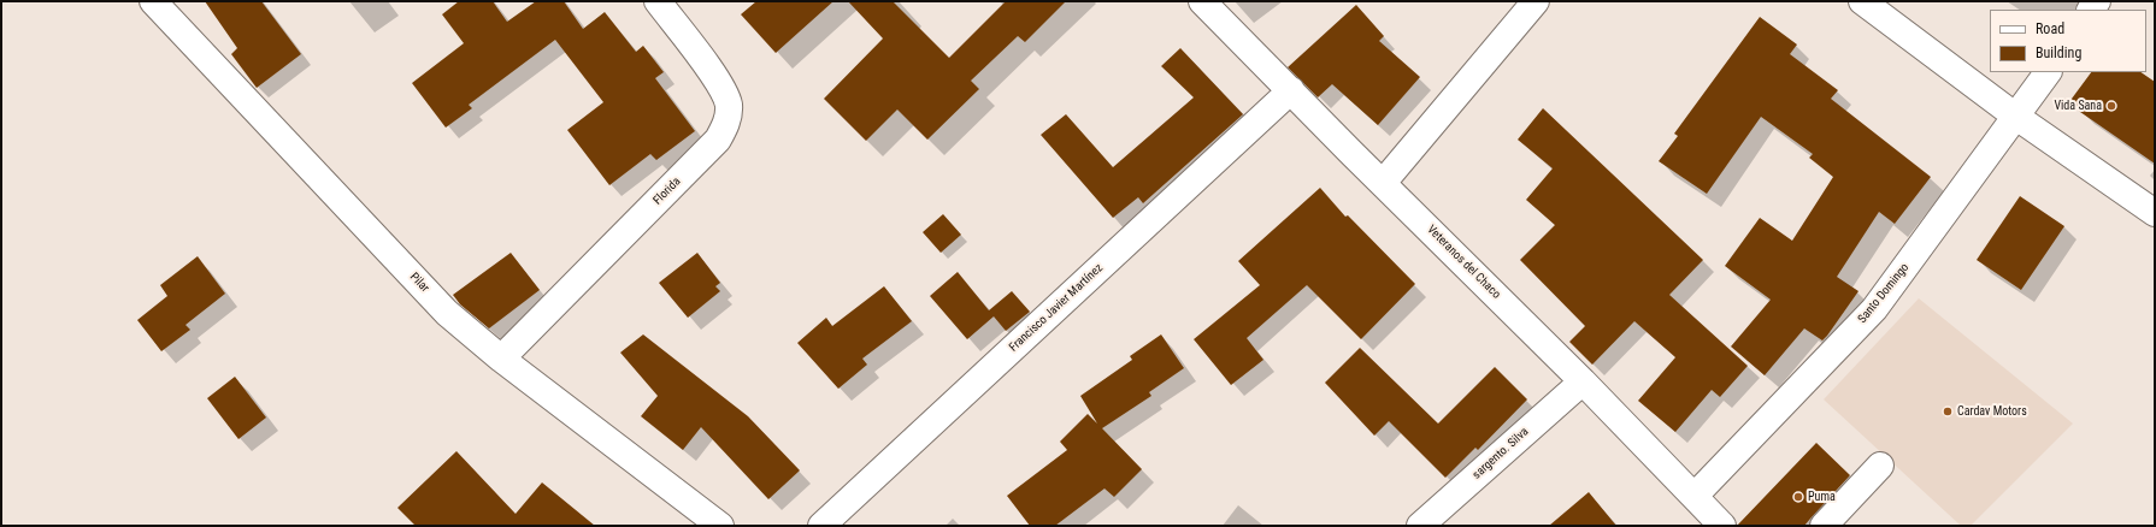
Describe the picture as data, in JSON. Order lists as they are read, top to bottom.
{
  "streets": {
    "street": [
      "Florida",
      "Veteranos del Chaco",
      "Pilar",
      "Santo Domingo",
      "Francisco Javier Martínez",
      "sargento. Silva"
    ]
  },
  "crossings": [
    ["Florida", "Pilar"],
    ["Veteranos del Chaco", "Santo Domingo"],
    ["Veteranos del Chaco", "Francisco Javier Martínez"],
    ["Veteranos del Chaco", "sargento. Silva"]
  ],
  "places": ["Vida Sana", "Cardav Motors", "Puma"],
  "legend": ["Road", "Building"]
}
